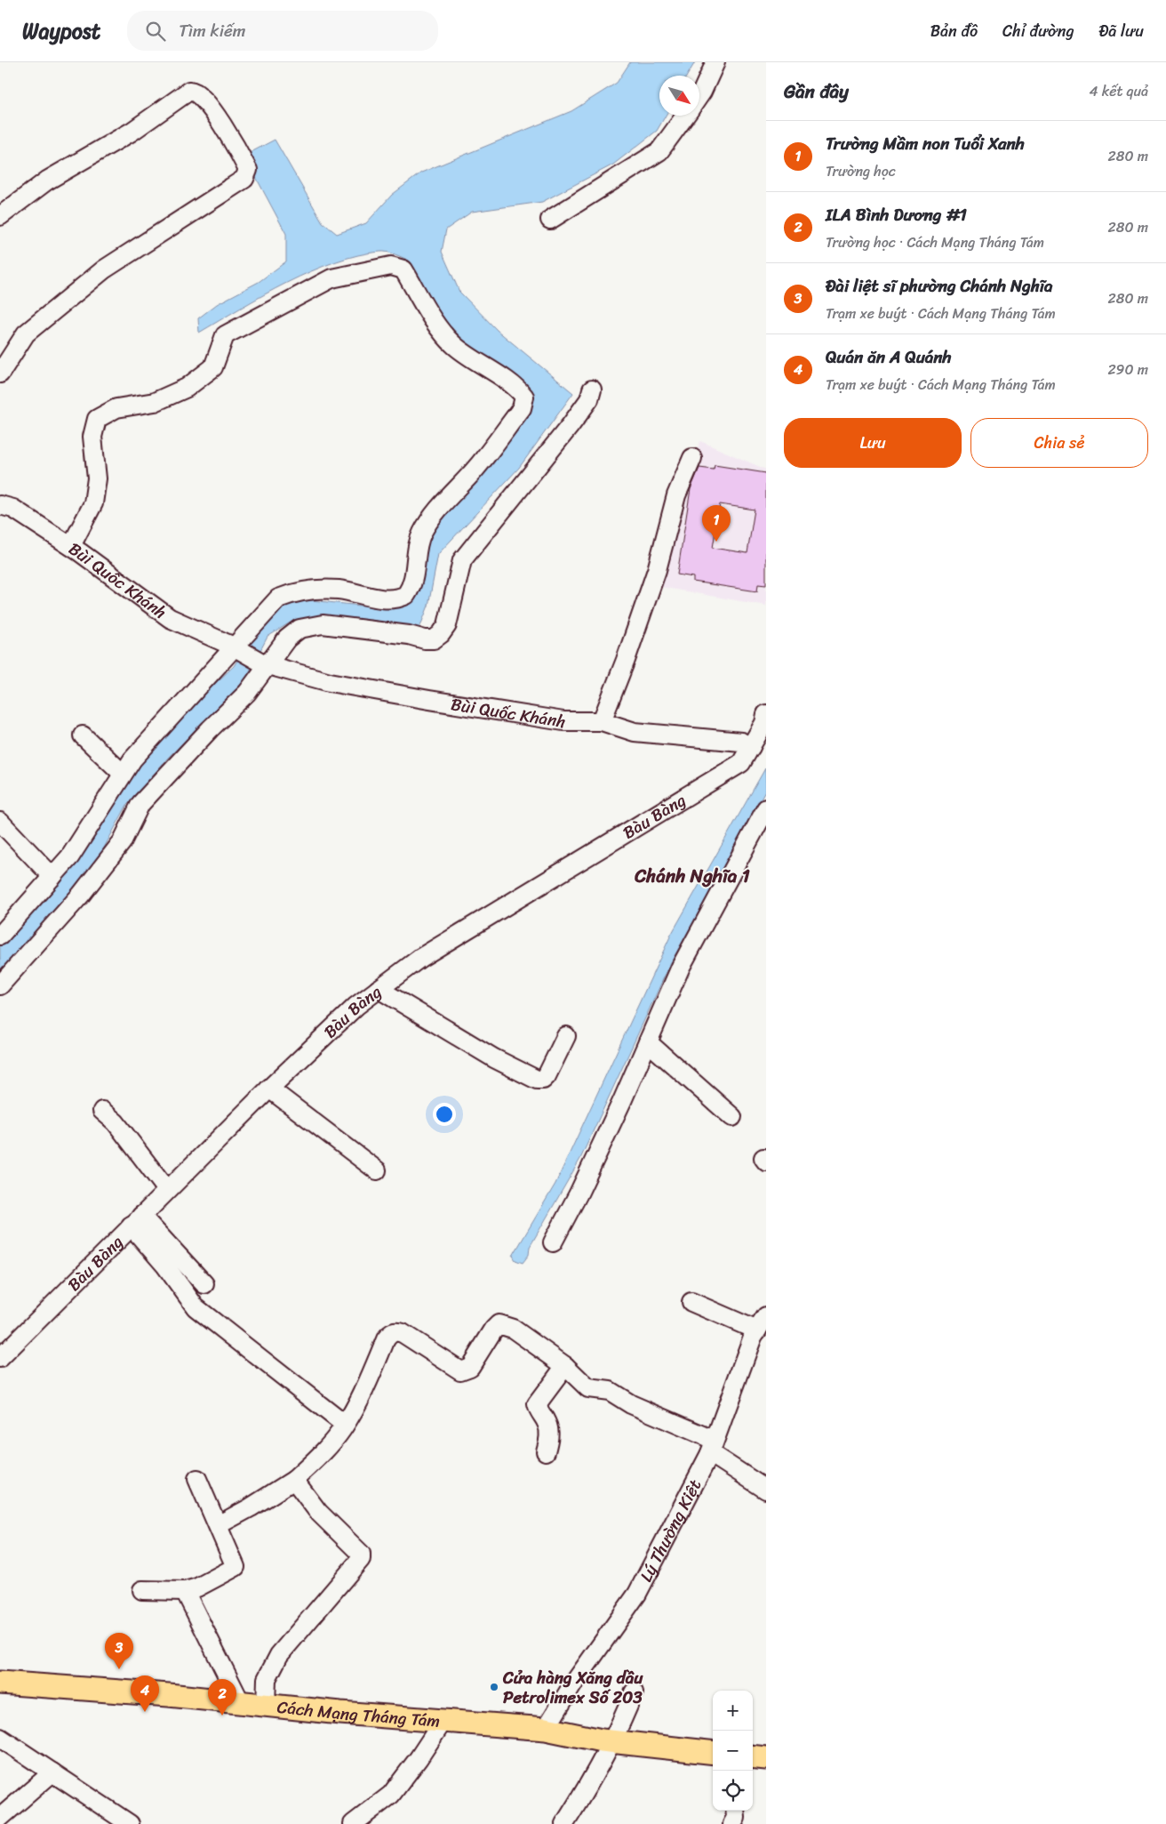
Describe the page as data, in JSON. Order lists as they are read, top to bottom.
{
  "streets": {
    "main road": ["Cách Mạng Tháng Tám"],
    "street": ["Bùi Quốc Khánh", "Bàu Bàng", "Lý Thường Kiệt"]
  },
  "crossings": [
    ["Bùi Quốc Khánh", "Bàu Bàng"],
    ["Lý Thường Kiệt", "Cách Mạng Tháng Tám"]
  ],
  "districts": ["Chánh Nghĩa 1"],
  "places": ["Cửa hàng Xăng dầu Petrolimex Số 203"],
  "north": "bottom right",
  "page": {
    "header": "Waypost",
    "search": "Tìm kiếm",
    "nav": ["Bản đồ", "Chỉ đường", "Đã lưu"],
    "heading": ["Gần đây", "4 kết quả"],
    "list": [
      {
        "mark": "1",
        "name": "Trường Mầm non Tuổi Xanh",
        "note": "Trường học",
        "value": "280 m"
      },
      {
        "mark": "2",
        "name": "ILA Bình Dương #1",
        "note": "Trường học · Cách Mạng Tháng Tám",
        "value": "280 m"
      },
      {
        "mark": "3",
        "name": "Đài liệt sĩ phường Chánh Nghĩa",
        "note": "Trạm xe buýt · Cách Mạng Tháng Tám",
        "value": "280 m"
      },
      {
        "mark": "4",
        "name": "Quán ăn A Quánh",
        "note": "Trạm xe buýt · Cách Mạng Tháng Tám",
        "value": "290 m"
      }
    ],
    "buttons": ["Lưu", "Chia sẻ"],
    "pins": [
      "1",
      "3",
      "4",
      "2"
    ],
    "map_buttons": ["+", "−"]
  }
}
